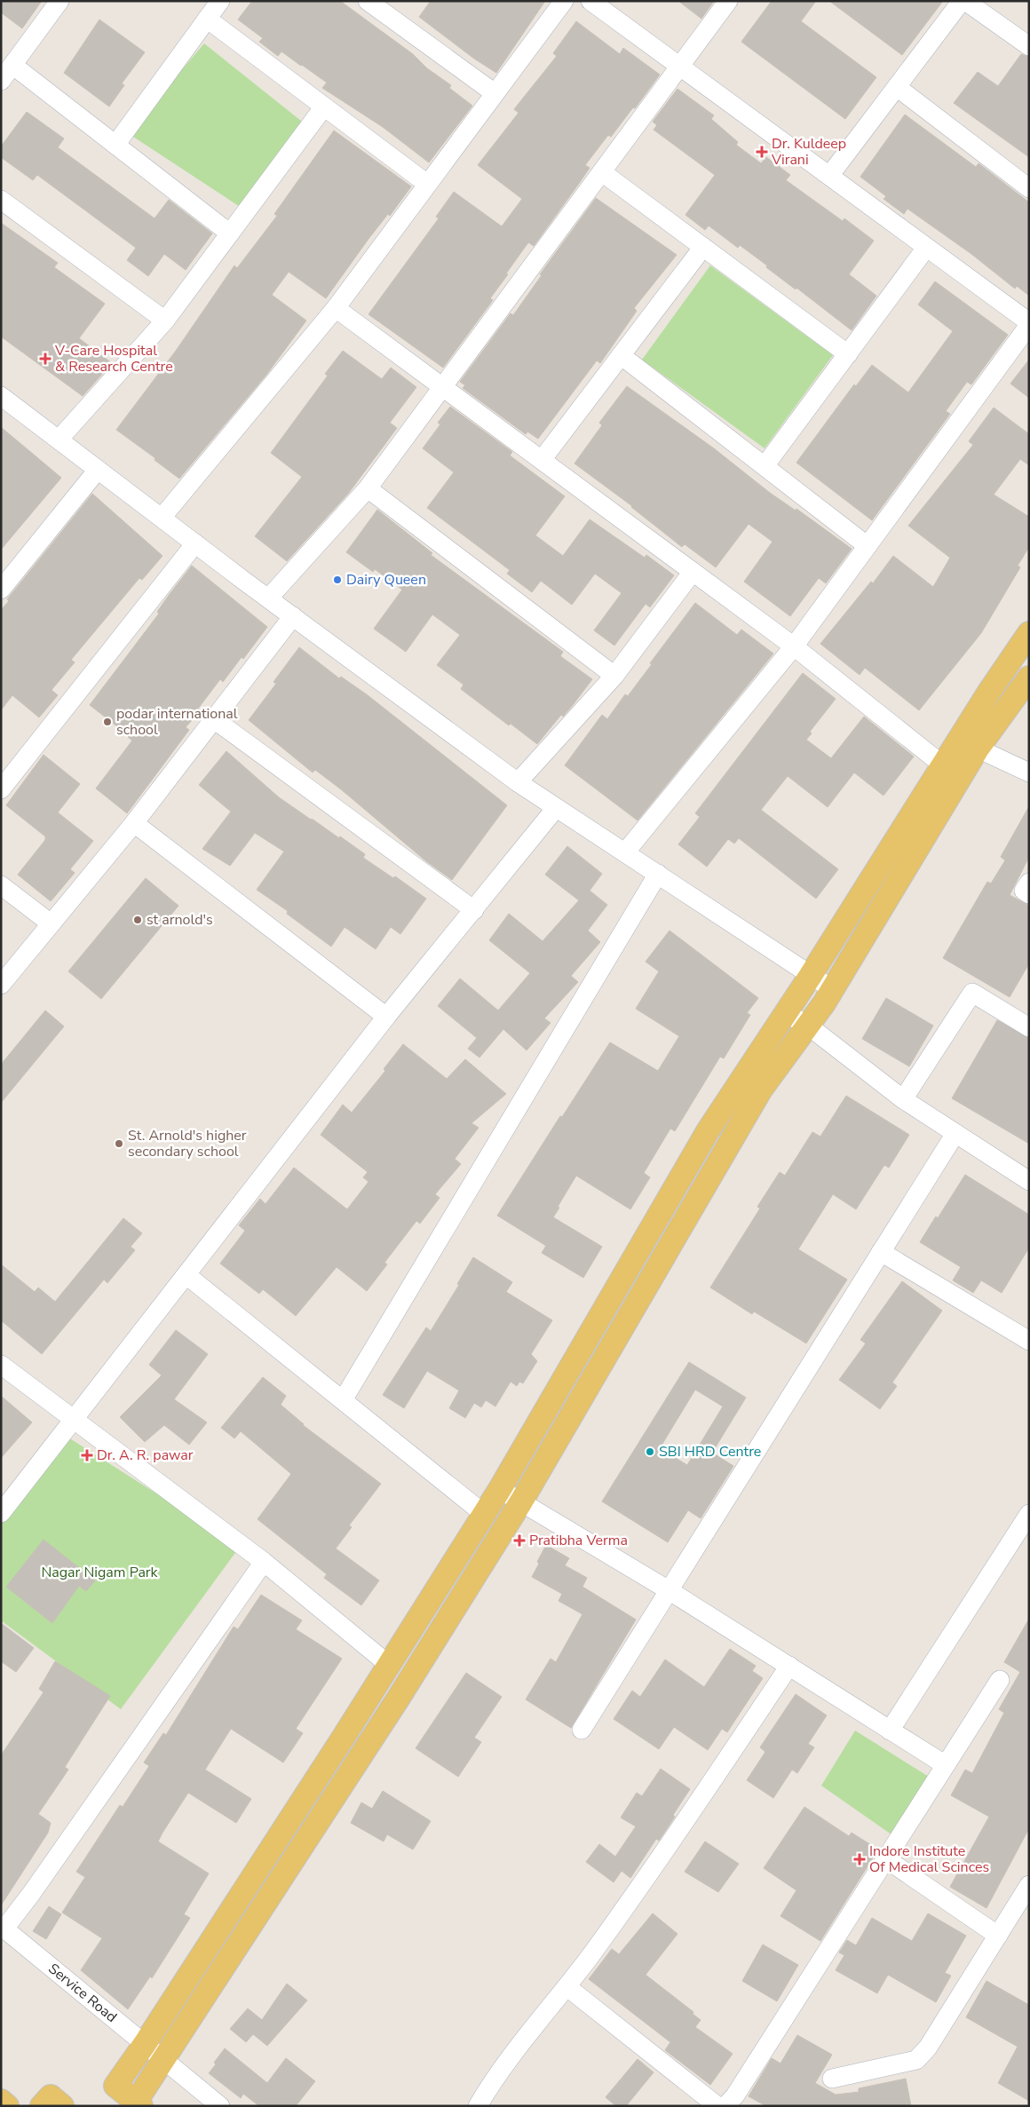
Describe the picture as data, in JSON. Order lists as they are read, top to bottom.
{
  "streets": {
    "street": ["Service Road"]
  },
  "parks": ["Nagar Nigam Park"],
  "places": {
    "health": [
      "Dr. Kuldeep Virani",
      "V-Care Hospital & Research Centre",
      "Dr. A. R. pawar",
      "Pratibha Verma",
      "Indore Institute Of Medical Scinces"
    ],
    "other": [
      "Dairy Queen",
      "podar international school",
      "st arnold's",
      "St. Arnold's higher secondary school",
      "SBI HRD Centre"
    ]
  }
}
